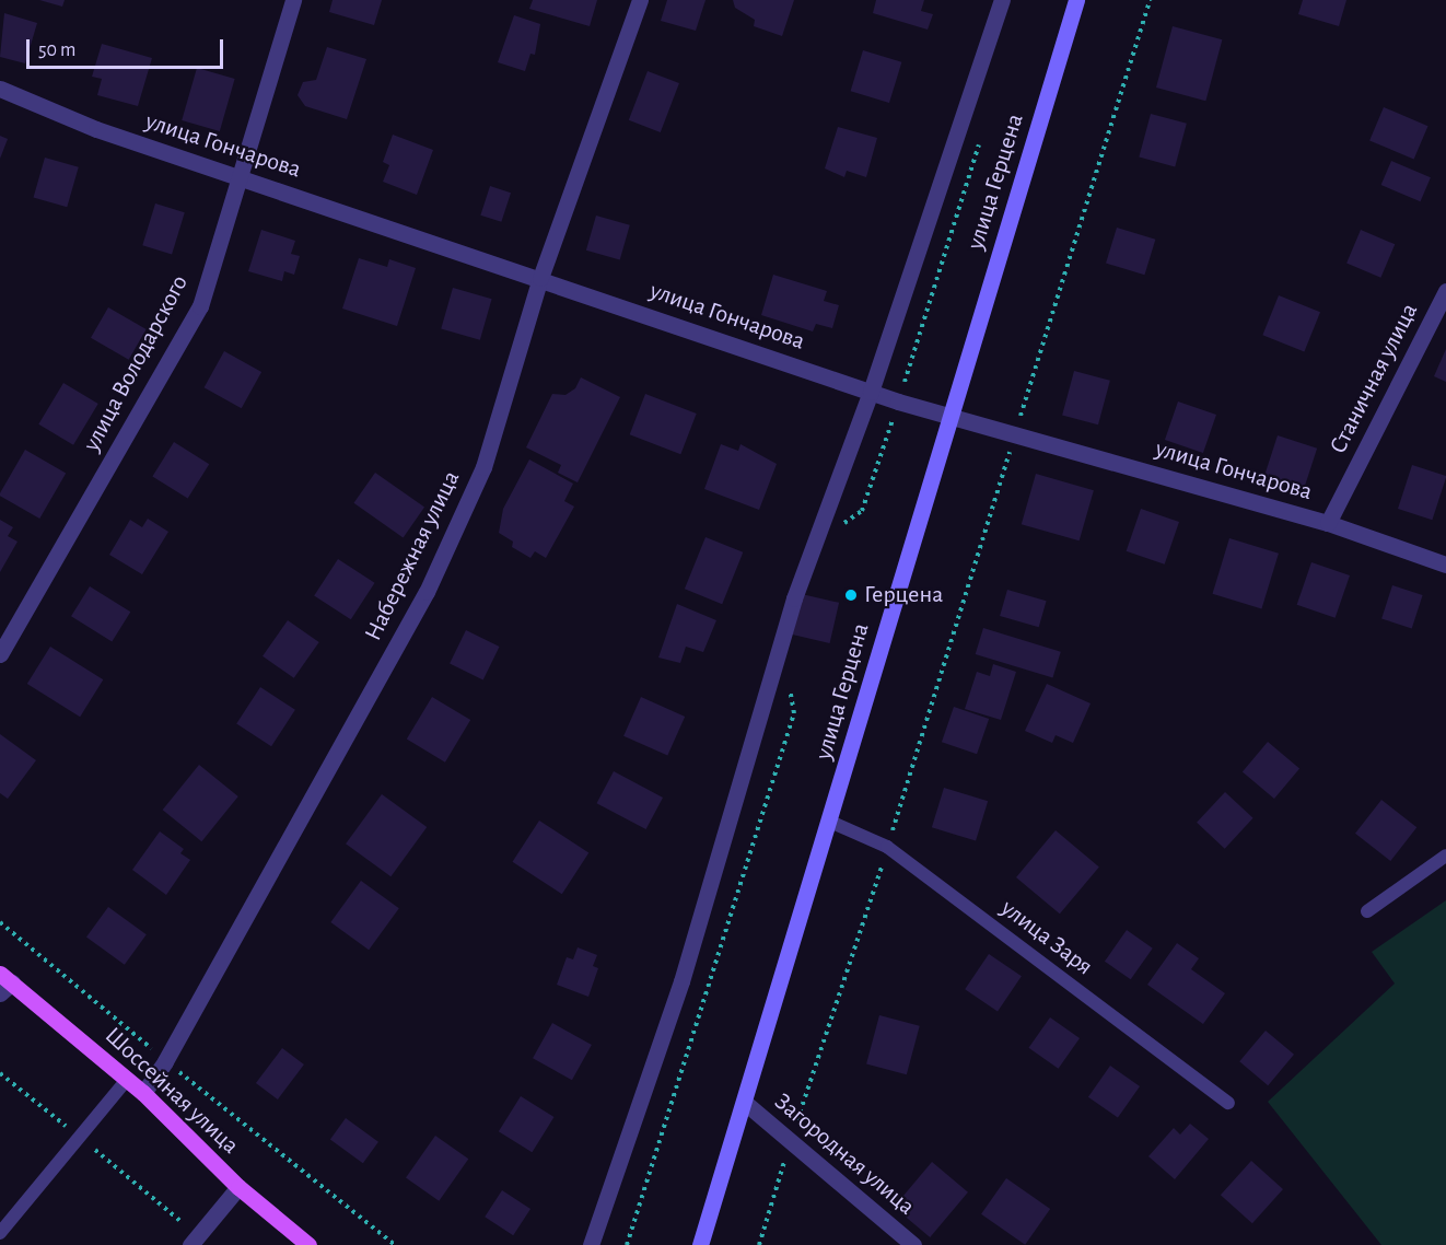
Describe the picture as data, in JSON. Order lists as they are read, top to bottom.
{
  "streets": {
    "main road": ["улица Герцена", "Шоссейная улица"],
    "street": [
      "улица Гончарова",
      "улица Володарского",
      "Станичная улица",
      "Набережная улица",
      "Загородная улица"
    ],
    "lane": ["улица Заря"]
  },
  "crossings": [
    ["улица Гончарова", "улица Герцена"],
    ["улица Гончарова", "улица Володарского"],
    ["улица Гончарова", "Станичная улица"],
    ["улица Гончарова", "Набережная улица"],
    ["улица Герцена", "улица Заря"],
    ["улица Герцена", "Загородная улица"],
    ["Набережная улица", "Шоссейная улица"]
  ],
  "places": ["Герцена"],
  "scale_bar": "50 m"
}
